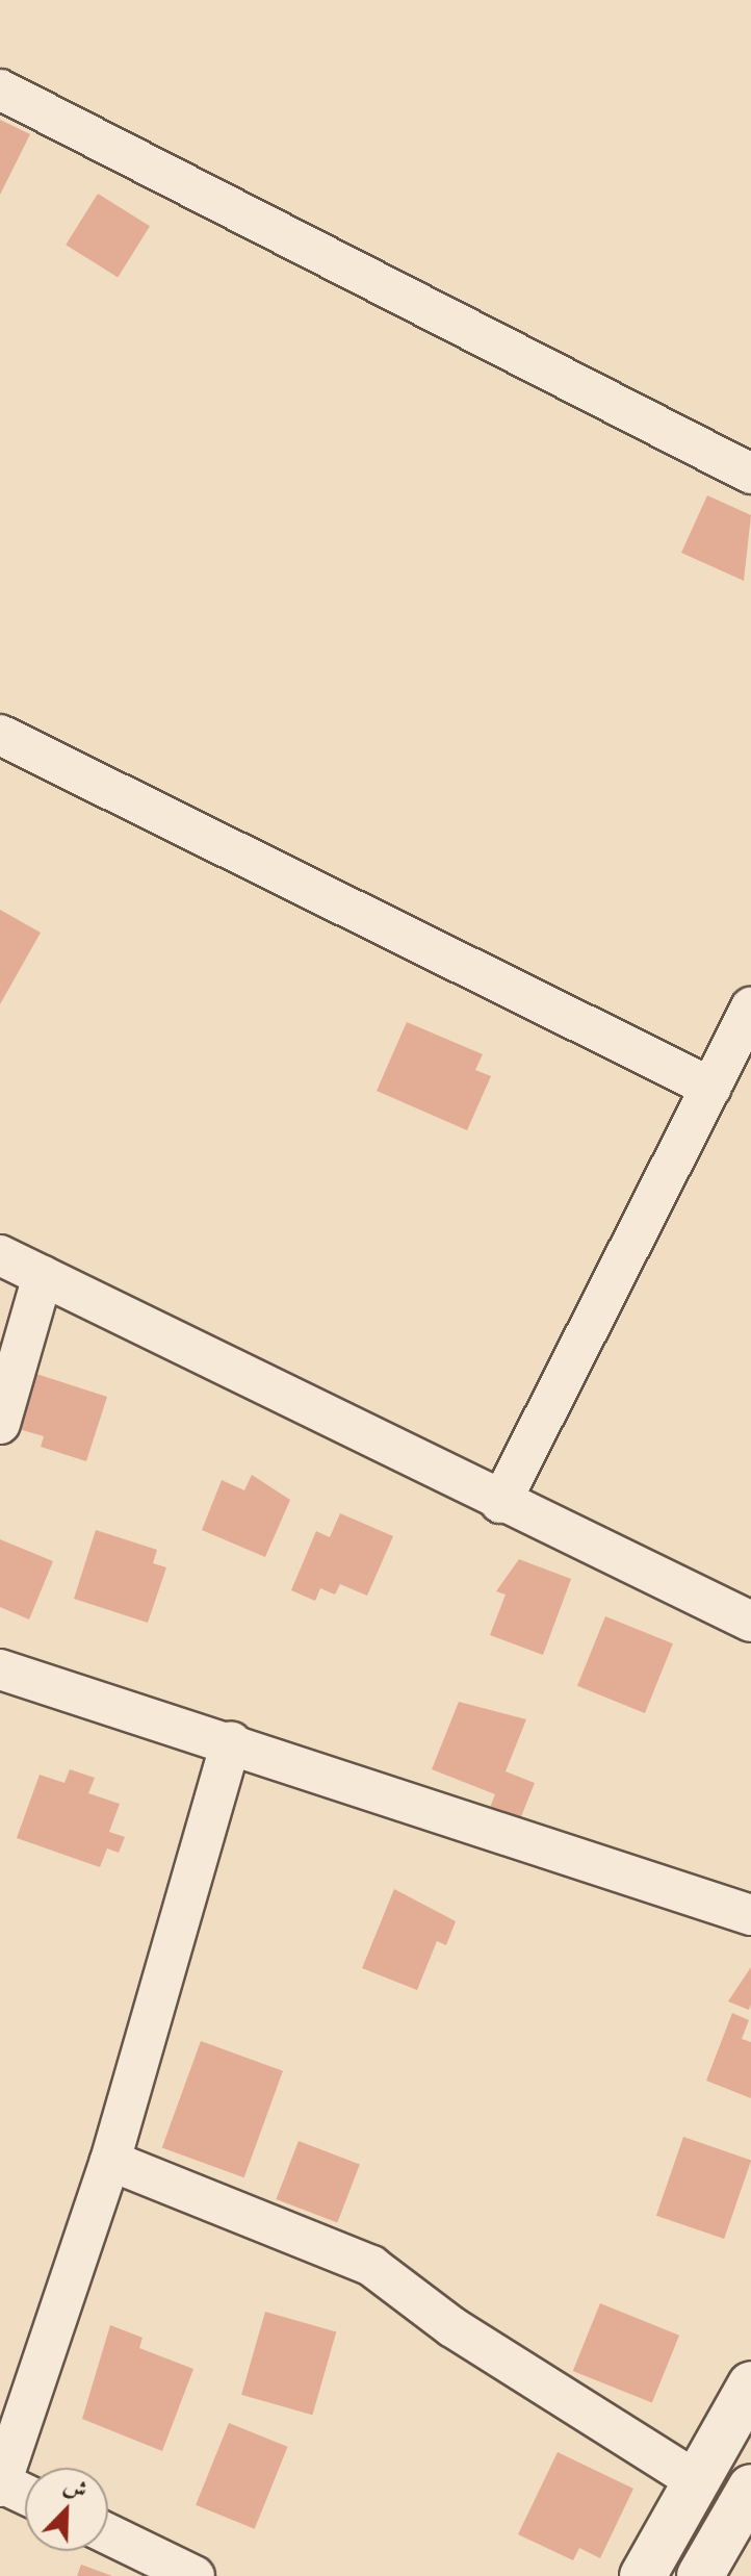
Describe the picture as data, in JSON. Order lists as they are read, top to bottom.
{
  "north": "top right"
}
